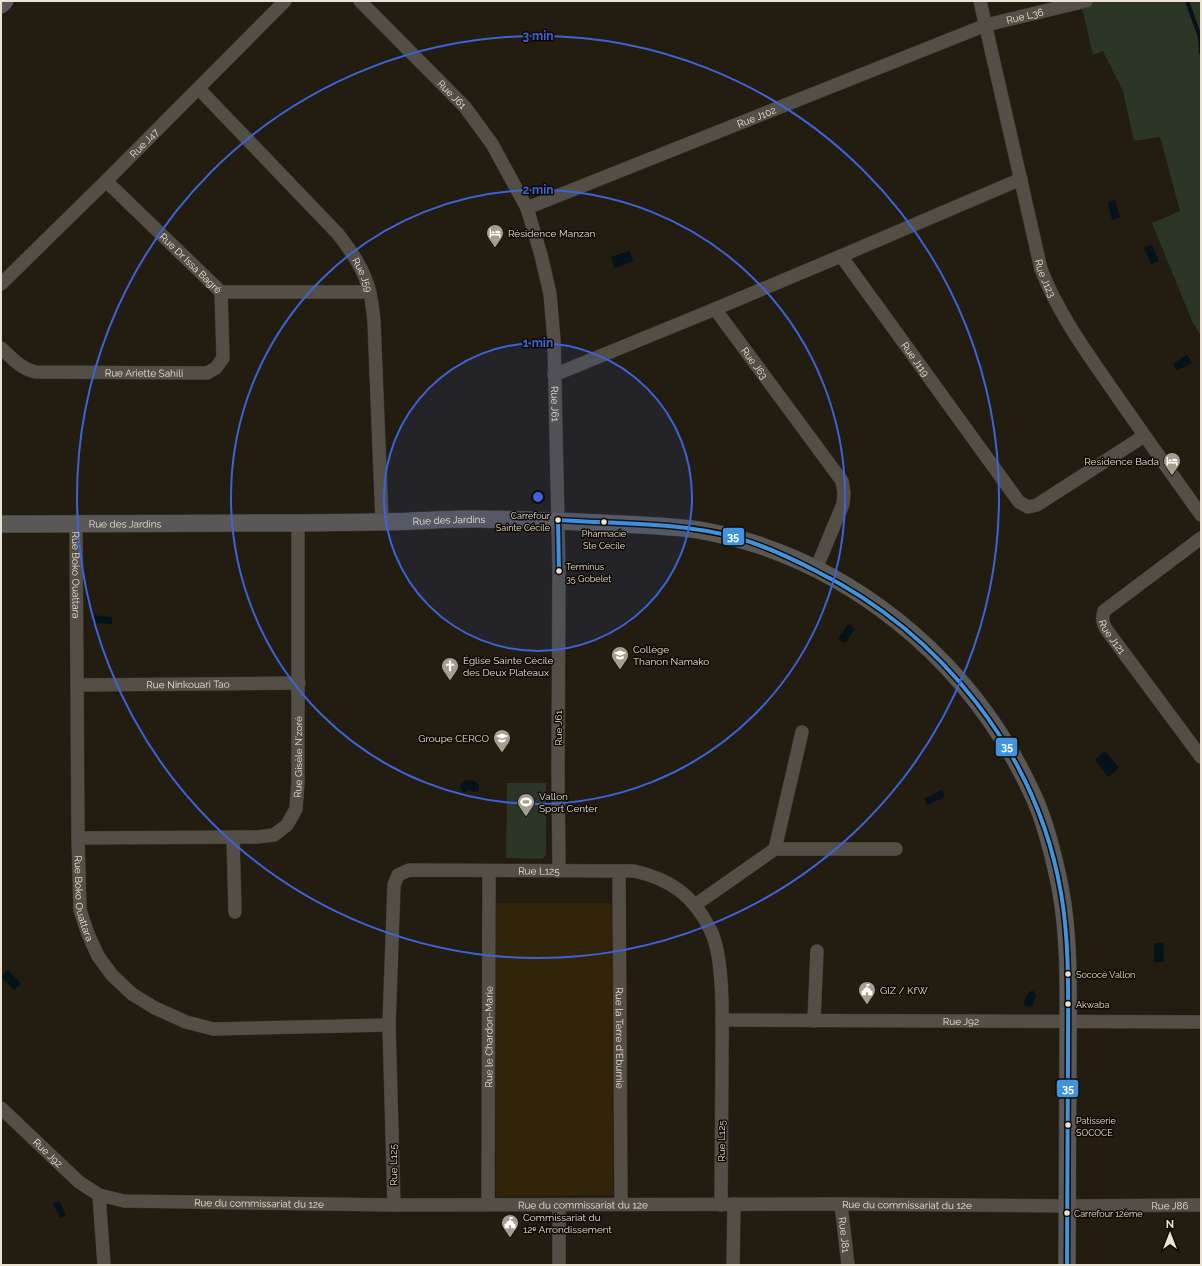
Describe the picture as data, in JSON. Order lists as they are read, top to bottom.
{
  "streets": {
    "main road": ["Rue des Jardins"],
    "street": [
      "Rue L36",
      "Rue J61",
      "Rue J102",
      "Rue J47",
      "Rue Dr Issa Bagré",
      "Rue J59",
      "Rue J123",
      "Rue J119",
      "Rue J63",
      "Rue Ariette Sahili",
      "Rue Boko Ouattara",
      "Rue J121",
      "Rue Ninkouari Tao",
      "Rue Gisèle N'zoré",
      "Rue L125",
      "Rue J92",
      "Rue le Chardon-Marie",
      "Rue la Terre d'Eburnie",
      "Rue du commissariat du 12e",
      "Rue J86",
      "Rue J81"
    ]
  },
  "crossings": [
    ["Rue L36", "Rue J102"],
    ["Rue L36", "Rue J123"],
    ["Rue J61", "Rue J102"],
    ["Rue J61", "Rue des Jardins"],
    ["Rue J61", "Rue L125"],
    ["Rue J102", "Rue J123"],
    ["Rue J47", "Rue Dr Issa Bagré"],
    ["Rue J47", "Rue J59"],
    ["Rue Dr Issa Bagré", "Rue J59"],
    ["Rue Dr Issa Bagré", "Rue Ariette Sahili"],
    ["Rue J59", "Rue des Jardins"],
    ["Rue J123", "Rue J119"],
    ["Rue J63", "Rue des Jardins"],
    ["Rue des Jardins", "Rue Boko Ouattara"],
    ["Rue des Jardins", "Rue Gisèle N'zoré"],
    ["Rue des Jardins", "Rue J92"],
    ["Rue des Jardins", "Rue du commissariat du 12e"],
    ["Rue des Jardins", "Rue J86"],
    ["Rue Boko Ouattara", "Rue Ninkouari Tao"],
    ["Rue Boko Ouattara", "Rue Gisèle N'zoré"],
    ["Rue Boko Ouattara", "Rue L125"],
    ["Rue Ninkouari Tao", "Rue Gisèle N'zoré"],
    ["Rue L125", "Rue J92"],
    ["Rue L125", "Rue le Chardon-Marie"],
    ["Rue L125", "Rue la Terre d'Eburnie"],
    ["Rue L125", "Rue du commissariat du 12e"],
    ["Rue J92", "Rue du commissariat du 12e"],
    ["Rue le Chardon-Marie", "Rue du commissariat du 12e"],
    ["Rue la Terre d'Eburnie", "Rue du commissariat du 12e"],
    ["Rue du commissariat du 12e", "Rue J86"],
    ["Rue du commissariat du 12e", "Rue J81"]
  ],
  "places": {
    "hotel": ["Résidence Manzan", "Residence Bada"],
    "other": [
      "Carrefour Sainte Cécile",
      "Pharmacie Ste Cécile",
      "Terminus 35 Gobelet",
      "Sococé Vallon",
      "Akwaba",
      "Patisserie SOCOCE",
      "Carrefour 12ème"
    ],
    "school or university": ["Collège Thanon Namako", "Groupe CERCO"],
    "church": ["Église Sainte Cécile des Deux Plateaux"],
    "sports": ["Vallon Sport Center"],
    "public building": ["GIZ / KfW", "Commissariat du 12ᵉ Arrondissement"]
  },
  "lines": ["transit line 35"],
  "north": "top",
  "rings": ["3 min", "2 min", "1 min"]
}
